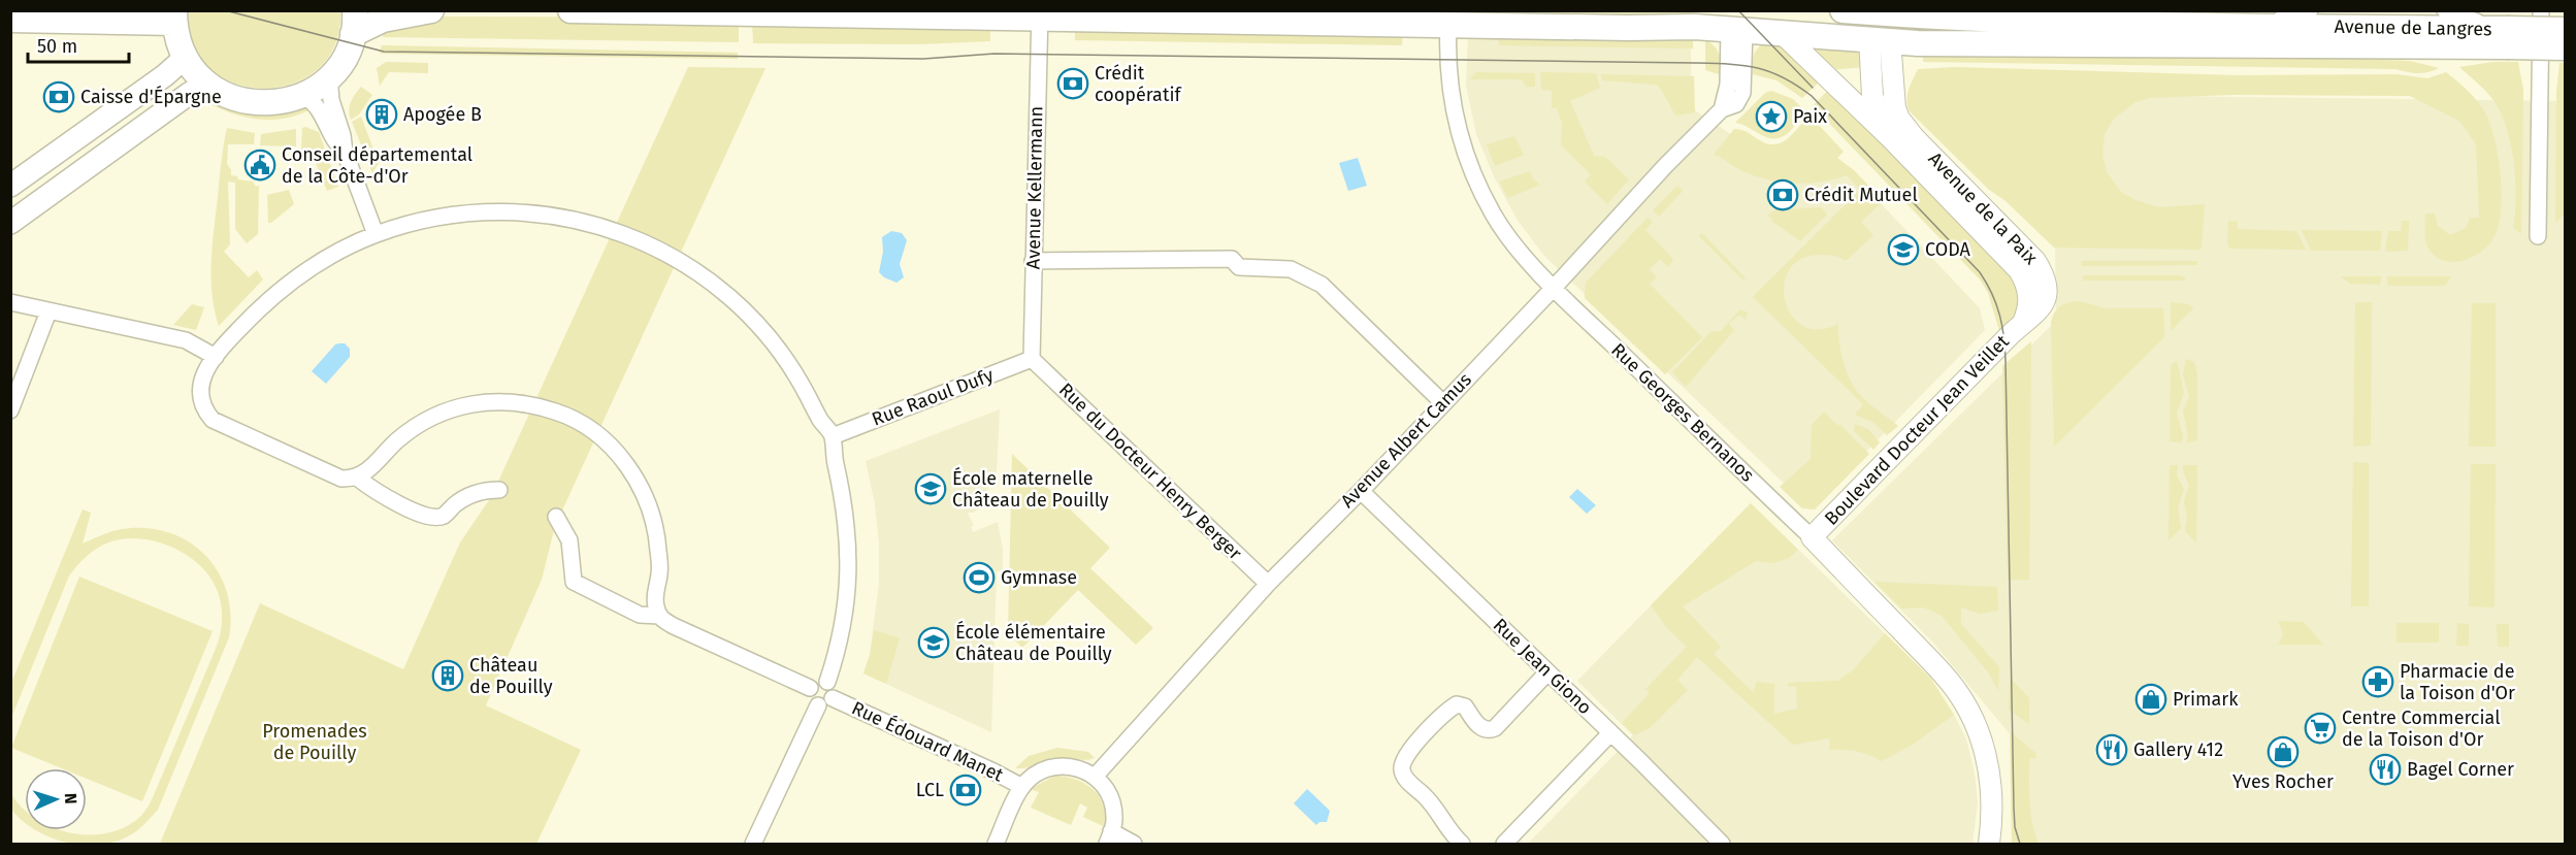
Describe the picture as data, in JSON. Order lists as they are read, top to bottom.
{
  "streets": {
    "main road": ["Avenue de Langres"],
    "street": [
      "Avenue Kellermann",
      "Avenue de la Paix",
      "Rue Raoul Dufy",
      "Rue Georges Bernanos",
      "Boulevard Docteur Jean Veillet",
      "Avenue Albert Camus",
      "Rue du Docteur Henry Berger",
      "Rue Jean Giono",
      "Rue Édouard Manet"
    ]
  },
  "crossings": [
    ["Avenue de Langres", "Avenue de la Paix"],
    ["Avenue de Langres", "Avenue Albert Camus"],
    ["Avenue Kellermann", "Rue Raoul Dufy"],
    ["Avenue Kellermann", "Rue du Docteur Henry Berger"],
    ["Avenue de la Paix", "Boulevard Docteur Jean Veillet"],
    ["Rue Raoul Dufy", "Rue du Docteur Henry Berger"],
    ["Rue Georges Bernanos", "Boulevard Docteur Jean Veillet"],
    ["Rue Georges Bernanos", "Avenue Albert Camus"],
    ["Avenue Albert Camus", "Rue du Docteur Henry Berger"],
    ["Avenue Albert Camus", "Rue Jean Giono"]
  ],
  "parks": ["Promenades de Pouilly"],
  "places": {
    "bank": [
      "Crédit coopératif",
      "Caisse d'Épargne",
      "Crédit Mutuel",
      "LCL"
    ],
    "building": ["Apogée B", "Château de Pouilly"],
    "place": ["Paix"],
    "public building": ["Conseil départemental de la Côte-d'Or"],
    "school or university": ["CODA", "École maternelle Château de Pouilly", "École élémentaire Château de Pouilly"],
    "sports": ["Gymnase"],
    "pharmacy": ["Pharmacie de la Toison d'Or"],
    "shop": ["Primark", "Yves Rocher"],
    "supermarket": ["Centre Commercial de la Toison d'Or"],
    "restaurant": ["Gallery 412", "Bagel Corner"]
  },
  "scale_bar": "50 m",
  "north": "right"
}
